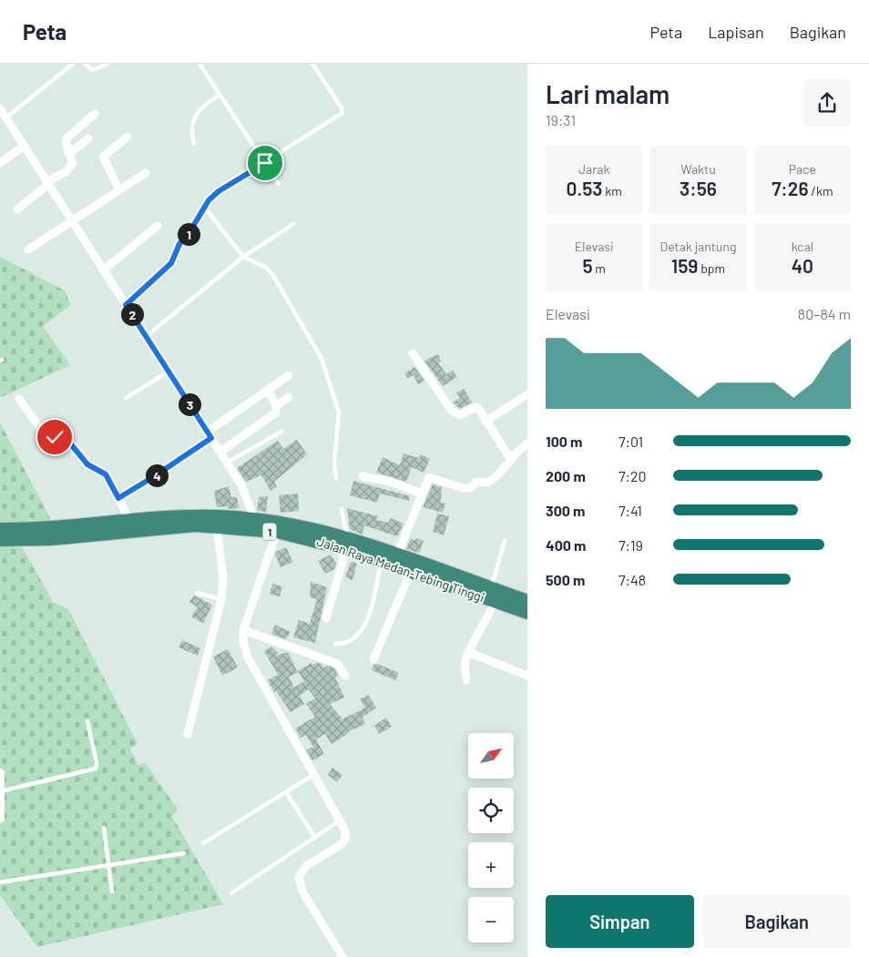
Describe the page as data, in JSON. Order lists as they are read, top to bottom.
{
  "streets": {
    "highway": ["1", "Jalan Raya Medan-Tebing Tinggi"]
  },
  "north": "top right",
  "page": {
    "header": "Peta",
    "nav": ["Peta", "Lapisan", "Bagikan"],
    "heading": ["Lari malam", "19:31"],
    "stats": [
      ["Jarak", "0.53 km"],
      ["Waktu", "3:56"],
      ["Pace", "7:26 /km"],
      ["Elevasi", "5 m"],
      ["Detak jantung", "159 bpm"],
      ["kcal", "40"]
    ],
    "pins": [
      "1",
      "2",
      "3",
      "4"
    ],
    "chart": ["Elevasi", "80–84 m"],
    "list": [
      {
        "name": "100 m",
        "note": "7:01"
      },
      {
        "name": "200 m",
        "note": "7:20"
      },
      {
        "name": "300 m",
        "note": "7:41"
      },
      {
        "name": "400 m",
        "note": "7:19"
      },
      {
        "name": "500 m",
        "note": "7:48"
      }
    ],
    "map_buttons": ["+", "−"],
    "buttons": ["Simpan", "Bagikan"]
  }
}
